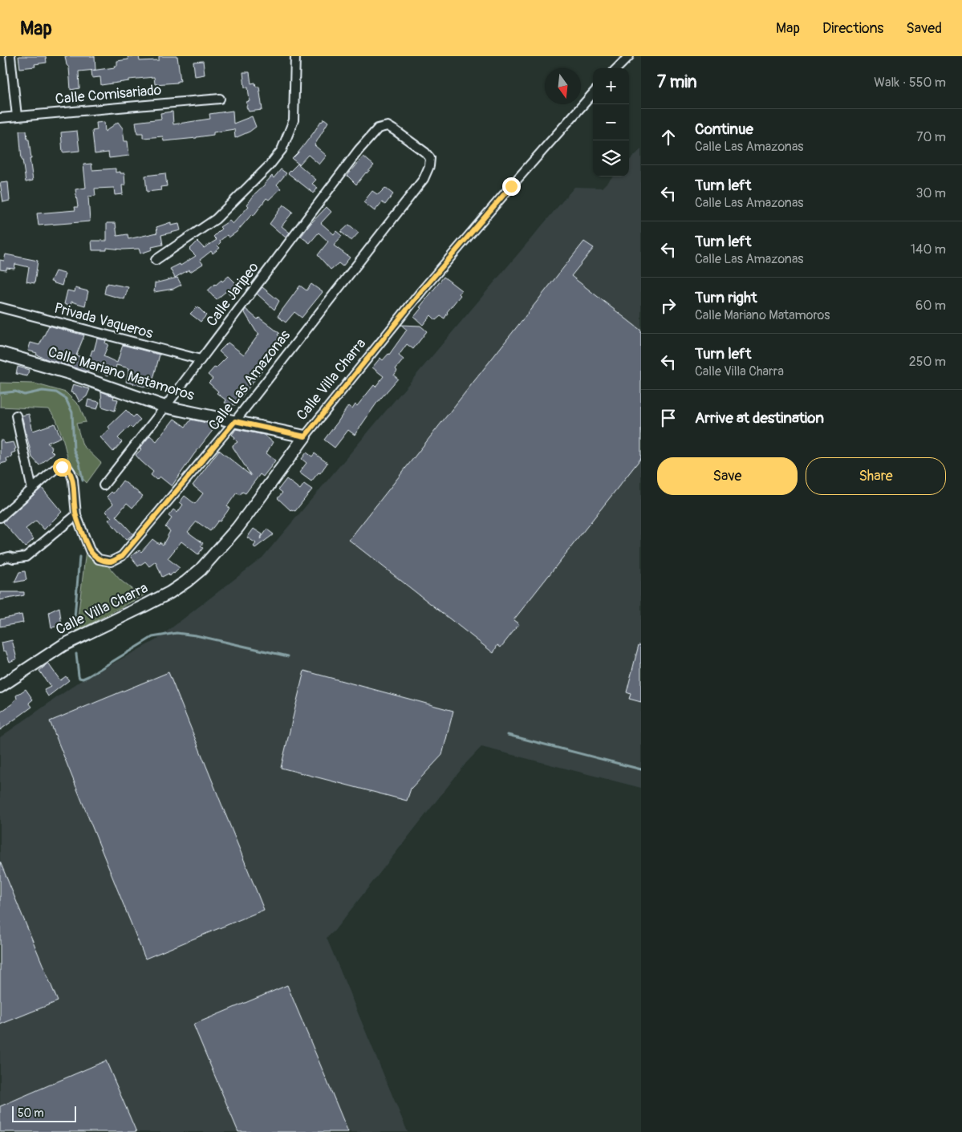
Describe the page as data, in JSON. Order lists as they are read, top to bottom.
{
  "streets": {
    "street": [
      "Calle Comisariado",
      "Calle Jaripeo",
      "Privada Vaqueros",
      "Calle Mariano Matamoros",
      "Calle Villa Charra",
      "Calle Las Amazonas"
    ]
  },
  "crossings": [
    ["Calle Jaripeo", "Privada Vaqueros"],
    ["Calle Jaripeo", "Calle Mariano Matamoros"],
    ["Calle Jaripeo", "Calle Las Amazonas"],
    ["Calle Mariano Matamoros", "Calle Villa Charra"],
    ["Calle Mariano Matamoros", "Calle Las Amazonas"]
  ],
  "scale_bar": "50 m",
  "north": "bottom",
  "page": {
    "header": "Map",
    "nav": ["Map", "Directions", "Saved"],
    "heading": ["7 min", "Walk · 550 m"],
    "map_buttons": ["+", "−"],
    "list": [
      ["Continue", "Calle Las Amazonas", "70 m"],
      ["Turn left", "Calle Las Amazonas", "30 m"],
      ["Turn left", "Calle Las Amazonas", "140 m"],
      ["Turn right", "Calle Mariano Matamoros", "60 m"],
      ["Turn left", "Calle Villa Charra", "250 m"],
      "Arrive at destination"
    ],
    "buttons": ["Save", "Share"],
    "scale": "50 m"
  }
}
